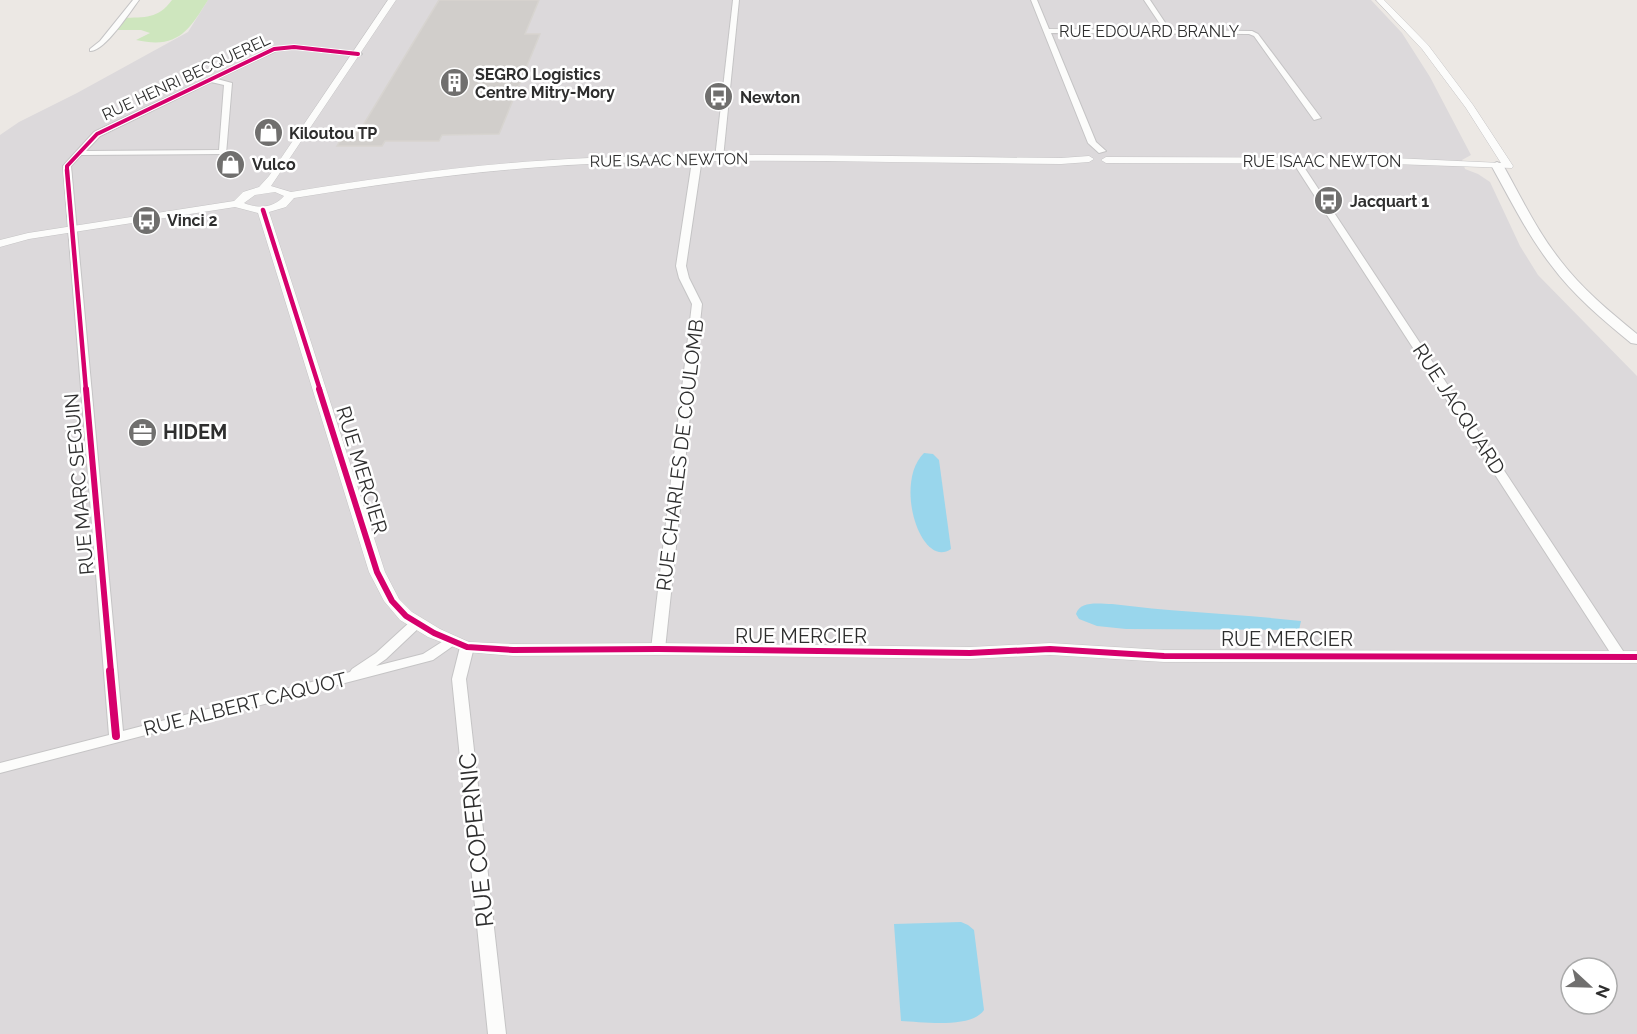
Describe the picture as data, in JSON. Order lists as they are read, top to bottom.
{
  "streets": {
    "street": [
      "RUE EDOUARD BRANLY",
      "RUE HENRI BECQUEREL",
      "RUE ISAAC NEWTON",
      "RUE JACQUARD",
      "RUE CHARLES DE COULOMB",
      "RUE MERCIER",
      "RUE MARC SEGUIN",
      "RUE ALBERT CAQUOT",
      "RUE COPERNIC"
    ]
  },
  "crossings": [
    ["RUE HENRI BECQUEREL", "RUE MARC SEGUIN"],
    ["RUE ISAAC NEWTON", "RUE JACQUARD"],
    ["RUE ISAAC NEWTON", "RUE CHARLES DE COULOMB"],
    ["RUE JACQUARD", "RUE MERCIER"],
    ["RUE CHARLES DE COULOMB", "RUE MERCIER"],
    ["RUE MERCIER", "RUE ALBERT CAQUOT"],
    ["RUE MERCIER", "RUE COPERNIC"],
    ["RUE MARC SEGUIN", "RUE ALBERT CAQUOT"],
    ["RUE ALBERT CAQUOT", "RUE COPERNIC"]
  ],
  "places": {
    "building": ["SEGRO Logistics Centre Mitry-Mory"],
    "bus stop": ["Newton", "Jacquart 1", "Vinci 2"],
    "shop": ["Kiloutou TP", "Vulco"],
    "office": ["HIDEM"]
  },
  "north": "right"
}
